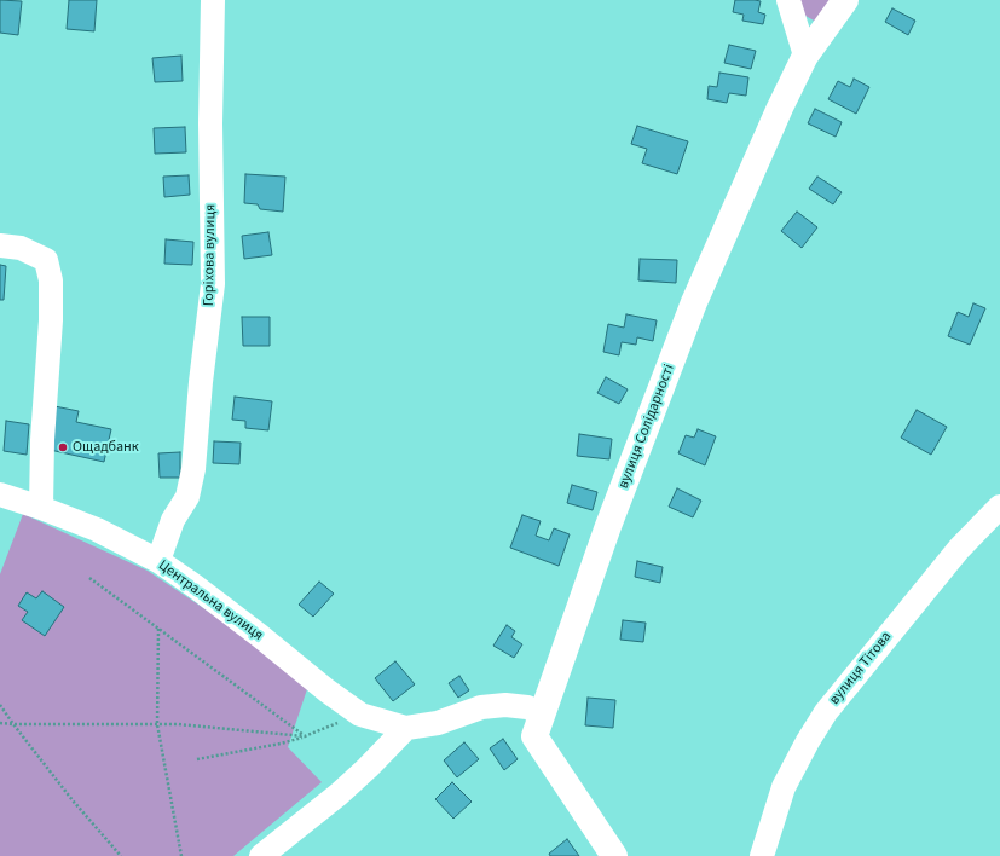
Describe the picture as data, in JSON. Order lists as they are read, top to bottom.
{
  "streets": {
    "main road": ["вулиця Солідарності"],
    "street": ["Горіхова вулиця", "Центральна вулиця", "вулиця Тітова"]
  },
  "crossings": [
    ["Горіхова вулиця", "Центральна вулиця"],
    ["вулиця Солідарності", "Центральна вулиця"]
  ],
  "places": ["Ощадбанк"]
}
